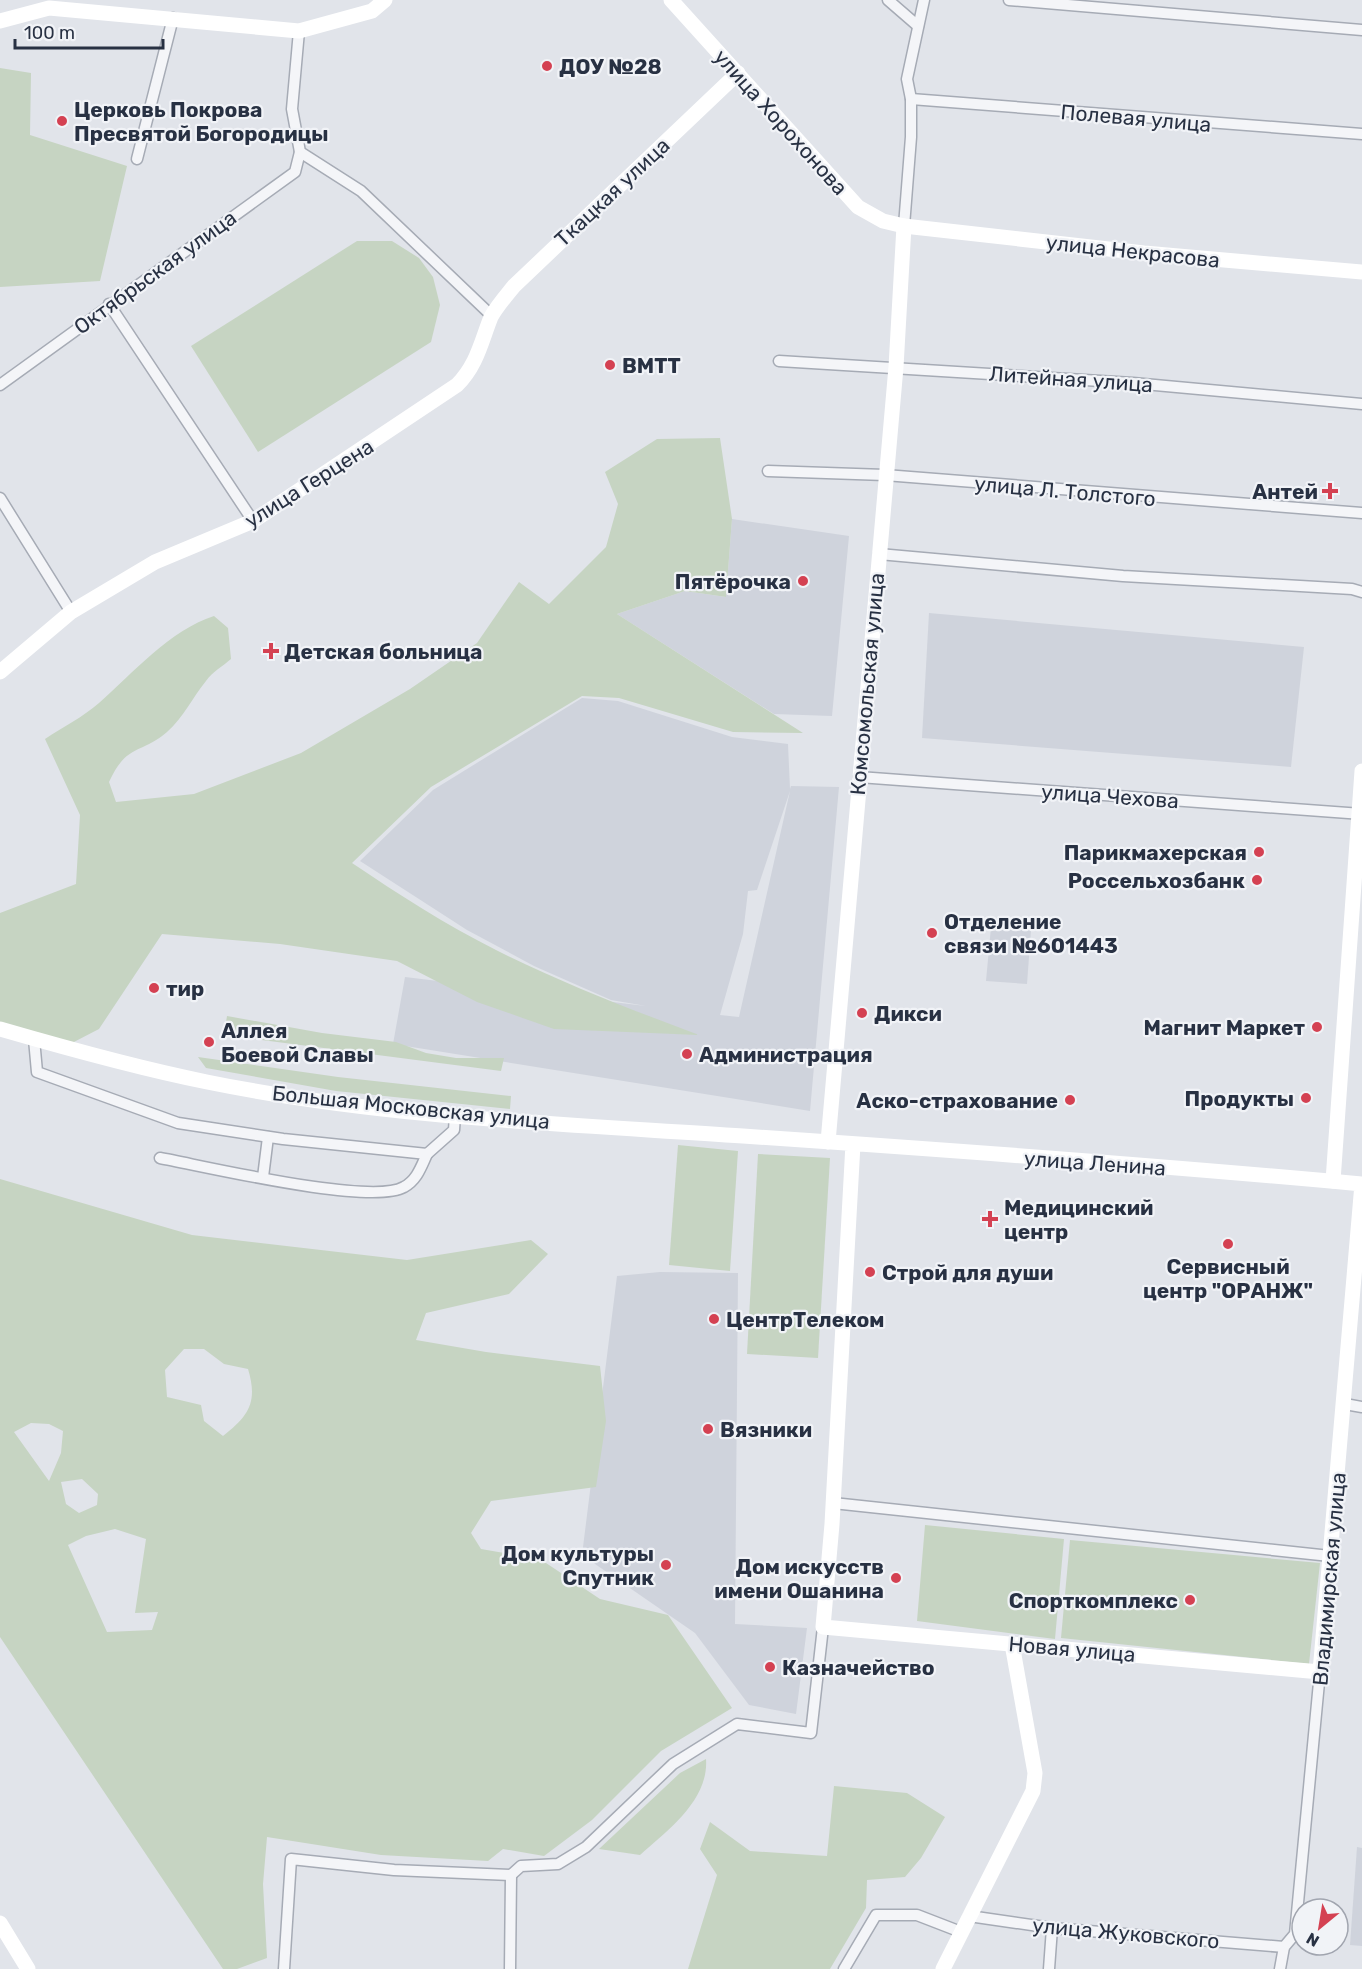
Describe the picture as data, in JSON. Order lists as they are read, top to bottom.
{
  "streets": {
    "street": [
      "Полевая улица",
      "улица Хорохонова",
      "Ткацкая улица",
      "улица Некрасова",
      "Октябрьская улица",
      "Литейная улица",
      "улица Герцена",
      "улица Л. Толстого",
      "Комсомольская улица",
      "улица Чехова",
      "Большая Московская улица",
      "улица Ленина",
      "Владимирская улица",
      "Новая улица",
      "улица Жуковского"
    ]
  },
  "crossings": [
    ["улица Хорохонова", "Ткацкая улица"],
    ["улица Хорохонова", "улица Некрасова"],
    ["улица Хорохонова", "Комсомольская улица"],
    ["Ткацкая улица", "улица Герцена"],
    ["улица Некрасова", "Комсомольская улица"],
    ["Литейная улица", "Комсомольская улица"],
    ["улица Л. Толстого", "Комсомольская улица"],
    ["Комсомольская улица", "улица Чехова"],
    ["Комсомольская улица", "Большая Московская улица"],
    ["Комсомольская улица", "улица Ленина"],
    ["Большая Московская улица", "улица Ленина"],
    ["улица Ленина", "Владимирская улица"],
    ["Владимирская улица", "Новая улица"],
    ["Владимирская улица", "улица Жуковского"]
  ],
  "places": {
    "other": [
      "ДОУ №28",
      "Церковь Покрова Пресвятой Богородицы",
      "ВМТТ",
      "Пятёрочка",
      "Парикмахерская",
      "Россельхозбанк",
      "Отделение связи №601443",
      "тир",
      "Дикси",
      "Магнит Маркет",
      "Аллея Боевой Славы",
      "Администрация",
      "Продукты",
      "Аско-страхование",
      "Сервисный центр \"ОРАНЖ\"",
      "Строй для души",
      "ЦентрТелеком",
      "Вязники",
      "Дом культуры Спутник",
      "Дом искусств имени Ошанина",
      "Спорткомплекс",
      "Казначейство"
    ],
    "health": ["Антей", "Детская больница", "Медицинский центр"]
  },
  "scale_bar": "100 m",
  "north": "bottom left"
}
